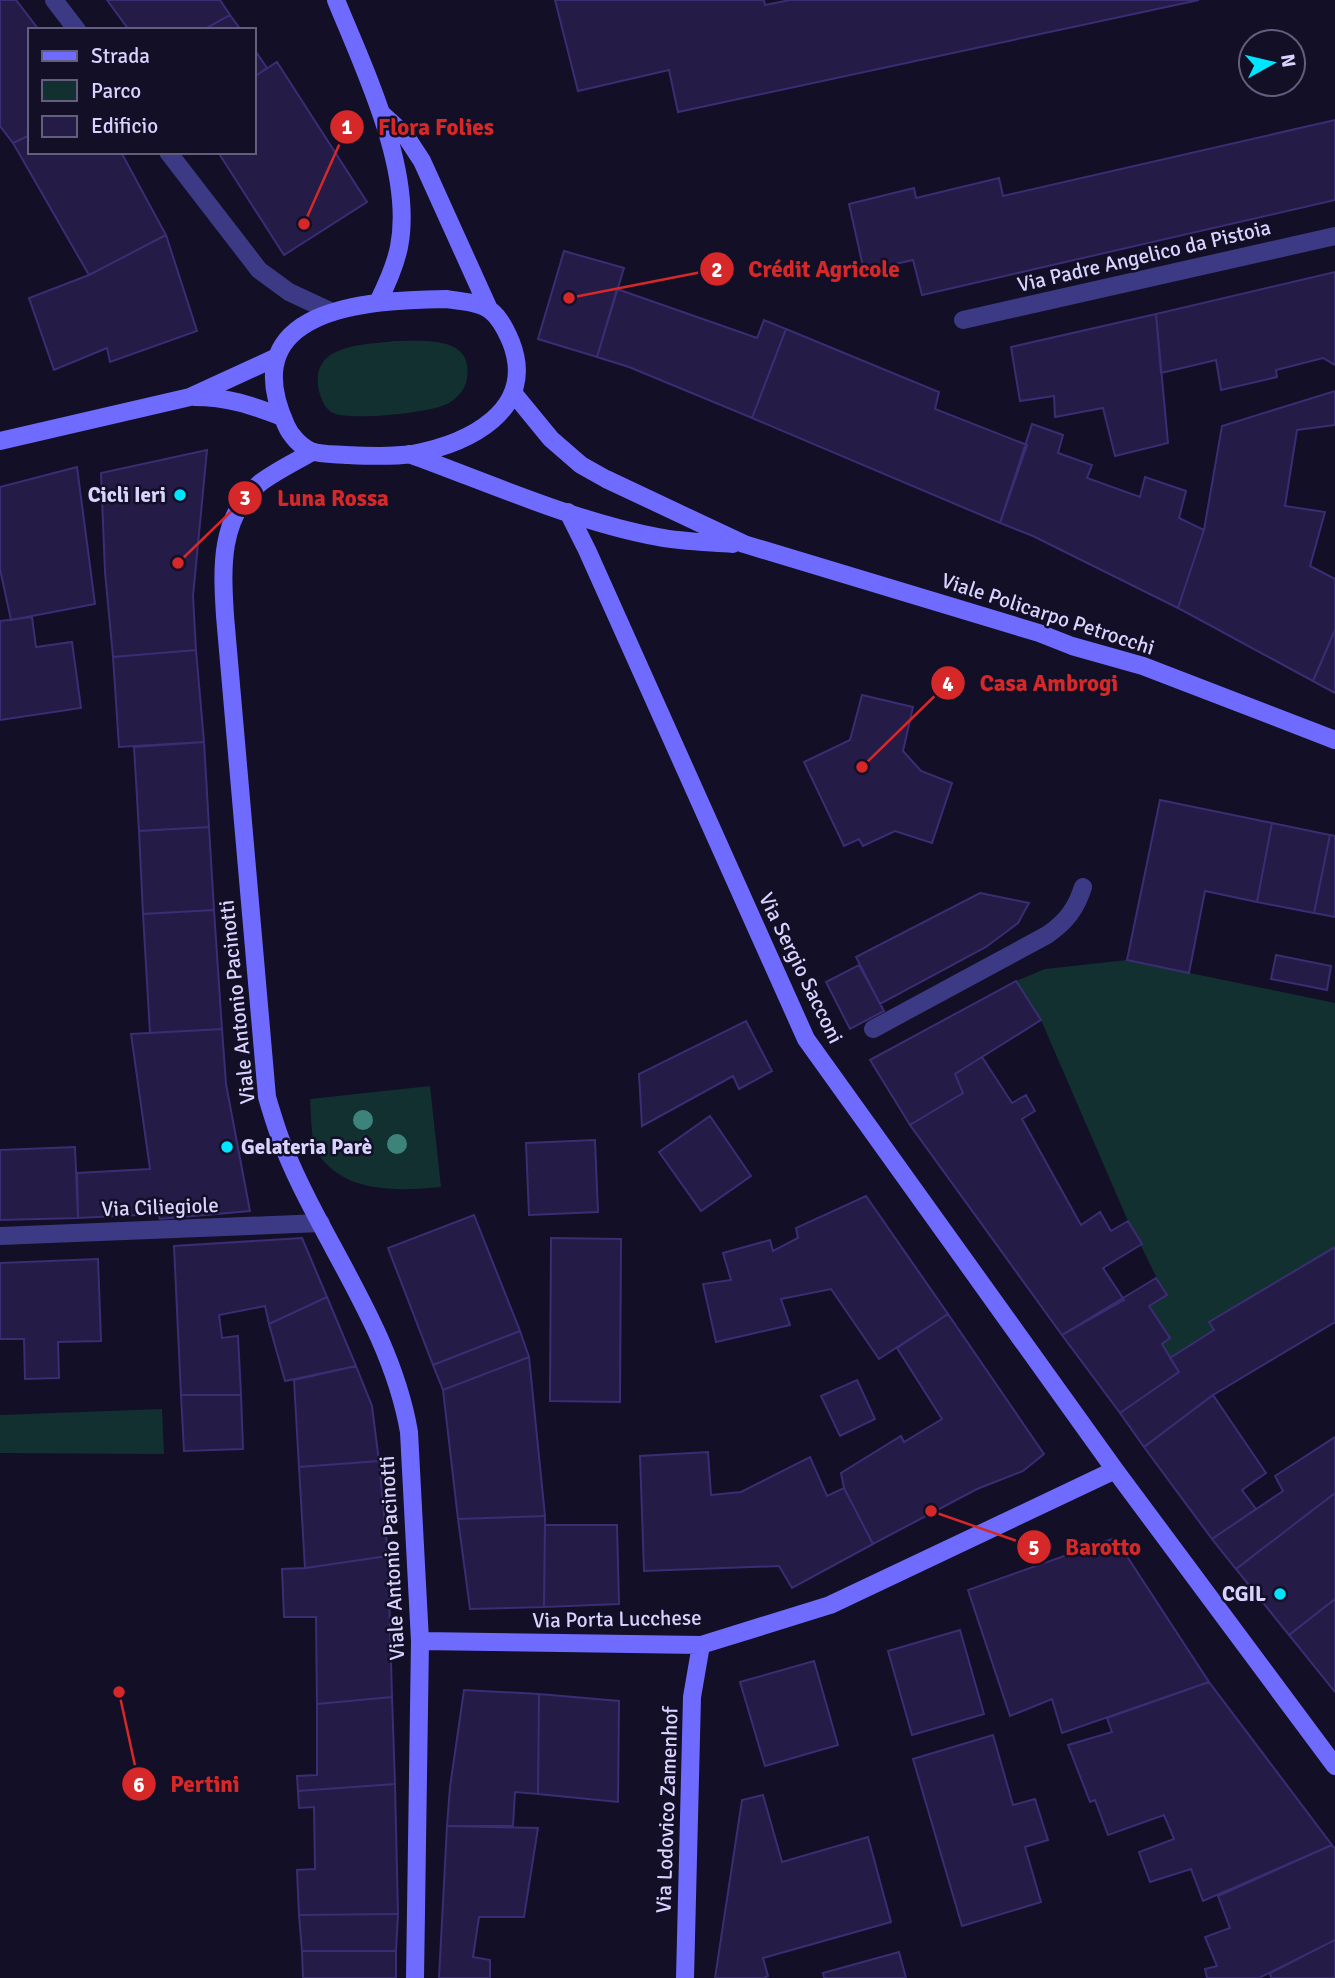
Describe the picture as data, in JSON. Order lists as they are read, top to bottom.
{
  "streets": {
    "street": [
      "Via Padre Angelico da Pistoia",
      "Viale Policarpo Petrocchi",
      "Via Sergio Sacconi",
      "Viale Antonio Pacinotti",
      "Via Ciliegiole",
      "Via Porta Lucchese",
      "Via Lodovico Zamenhof"
    ]
  },
  "crossings": [
    ["Viale Policarpo Petrocchi", "Via Sergio Sacconi"],
    ["Viale Policarpo Petrocchi", "Viale Antonio Pacinotti"],
    ["Via Sergio Sacconi", "Via Porta Lucchese"],
    ["Viale Antonio Pacinotti", "Via Ciliegiole"],
    ["Viale Antonio Pacinotti", "Via Porta Lucchese"],
    ["Via Porta Lucchese", "Via Lodovico Zamenhof"]
  ],
  "places": [
    "Flora Folies",
    "Crédit Agricole",
    "Cicli Ieri",
    "Luna Rossa",
    "Casa Ambrogi",
    "Gelateria Parè",
    "Barotto",
    "CGIL",
    "Pertini"
  ],
  "legend": ["Strada", "Parco", "Edificio"],
  "north": "right"
}
